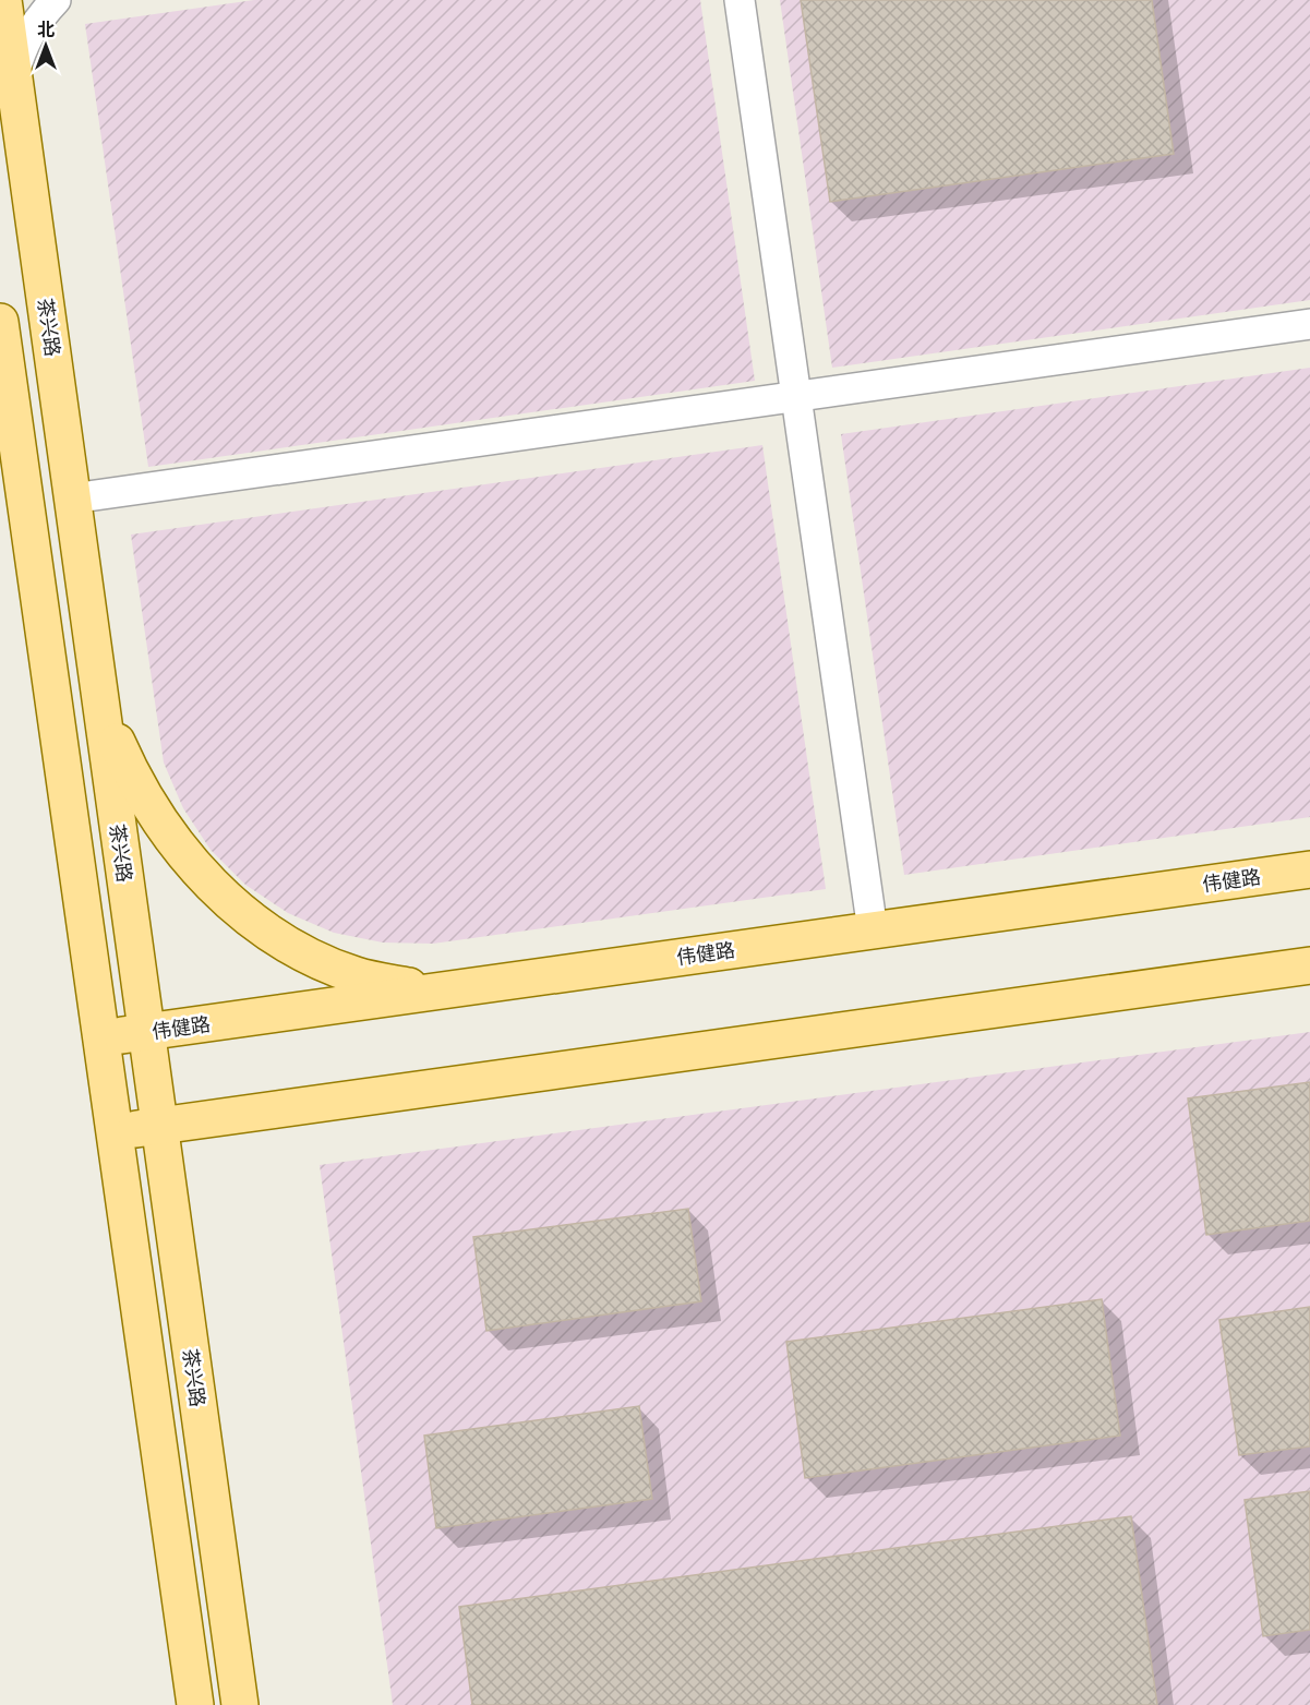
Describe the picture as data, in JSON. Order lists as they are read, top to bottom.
{
  "streets": {
    "main road": ["茶兴路", "伟健路"]
  },
  "crossings": [
    ["茶兴路", "伟健路"]
  ],
  "north": "top"
}
